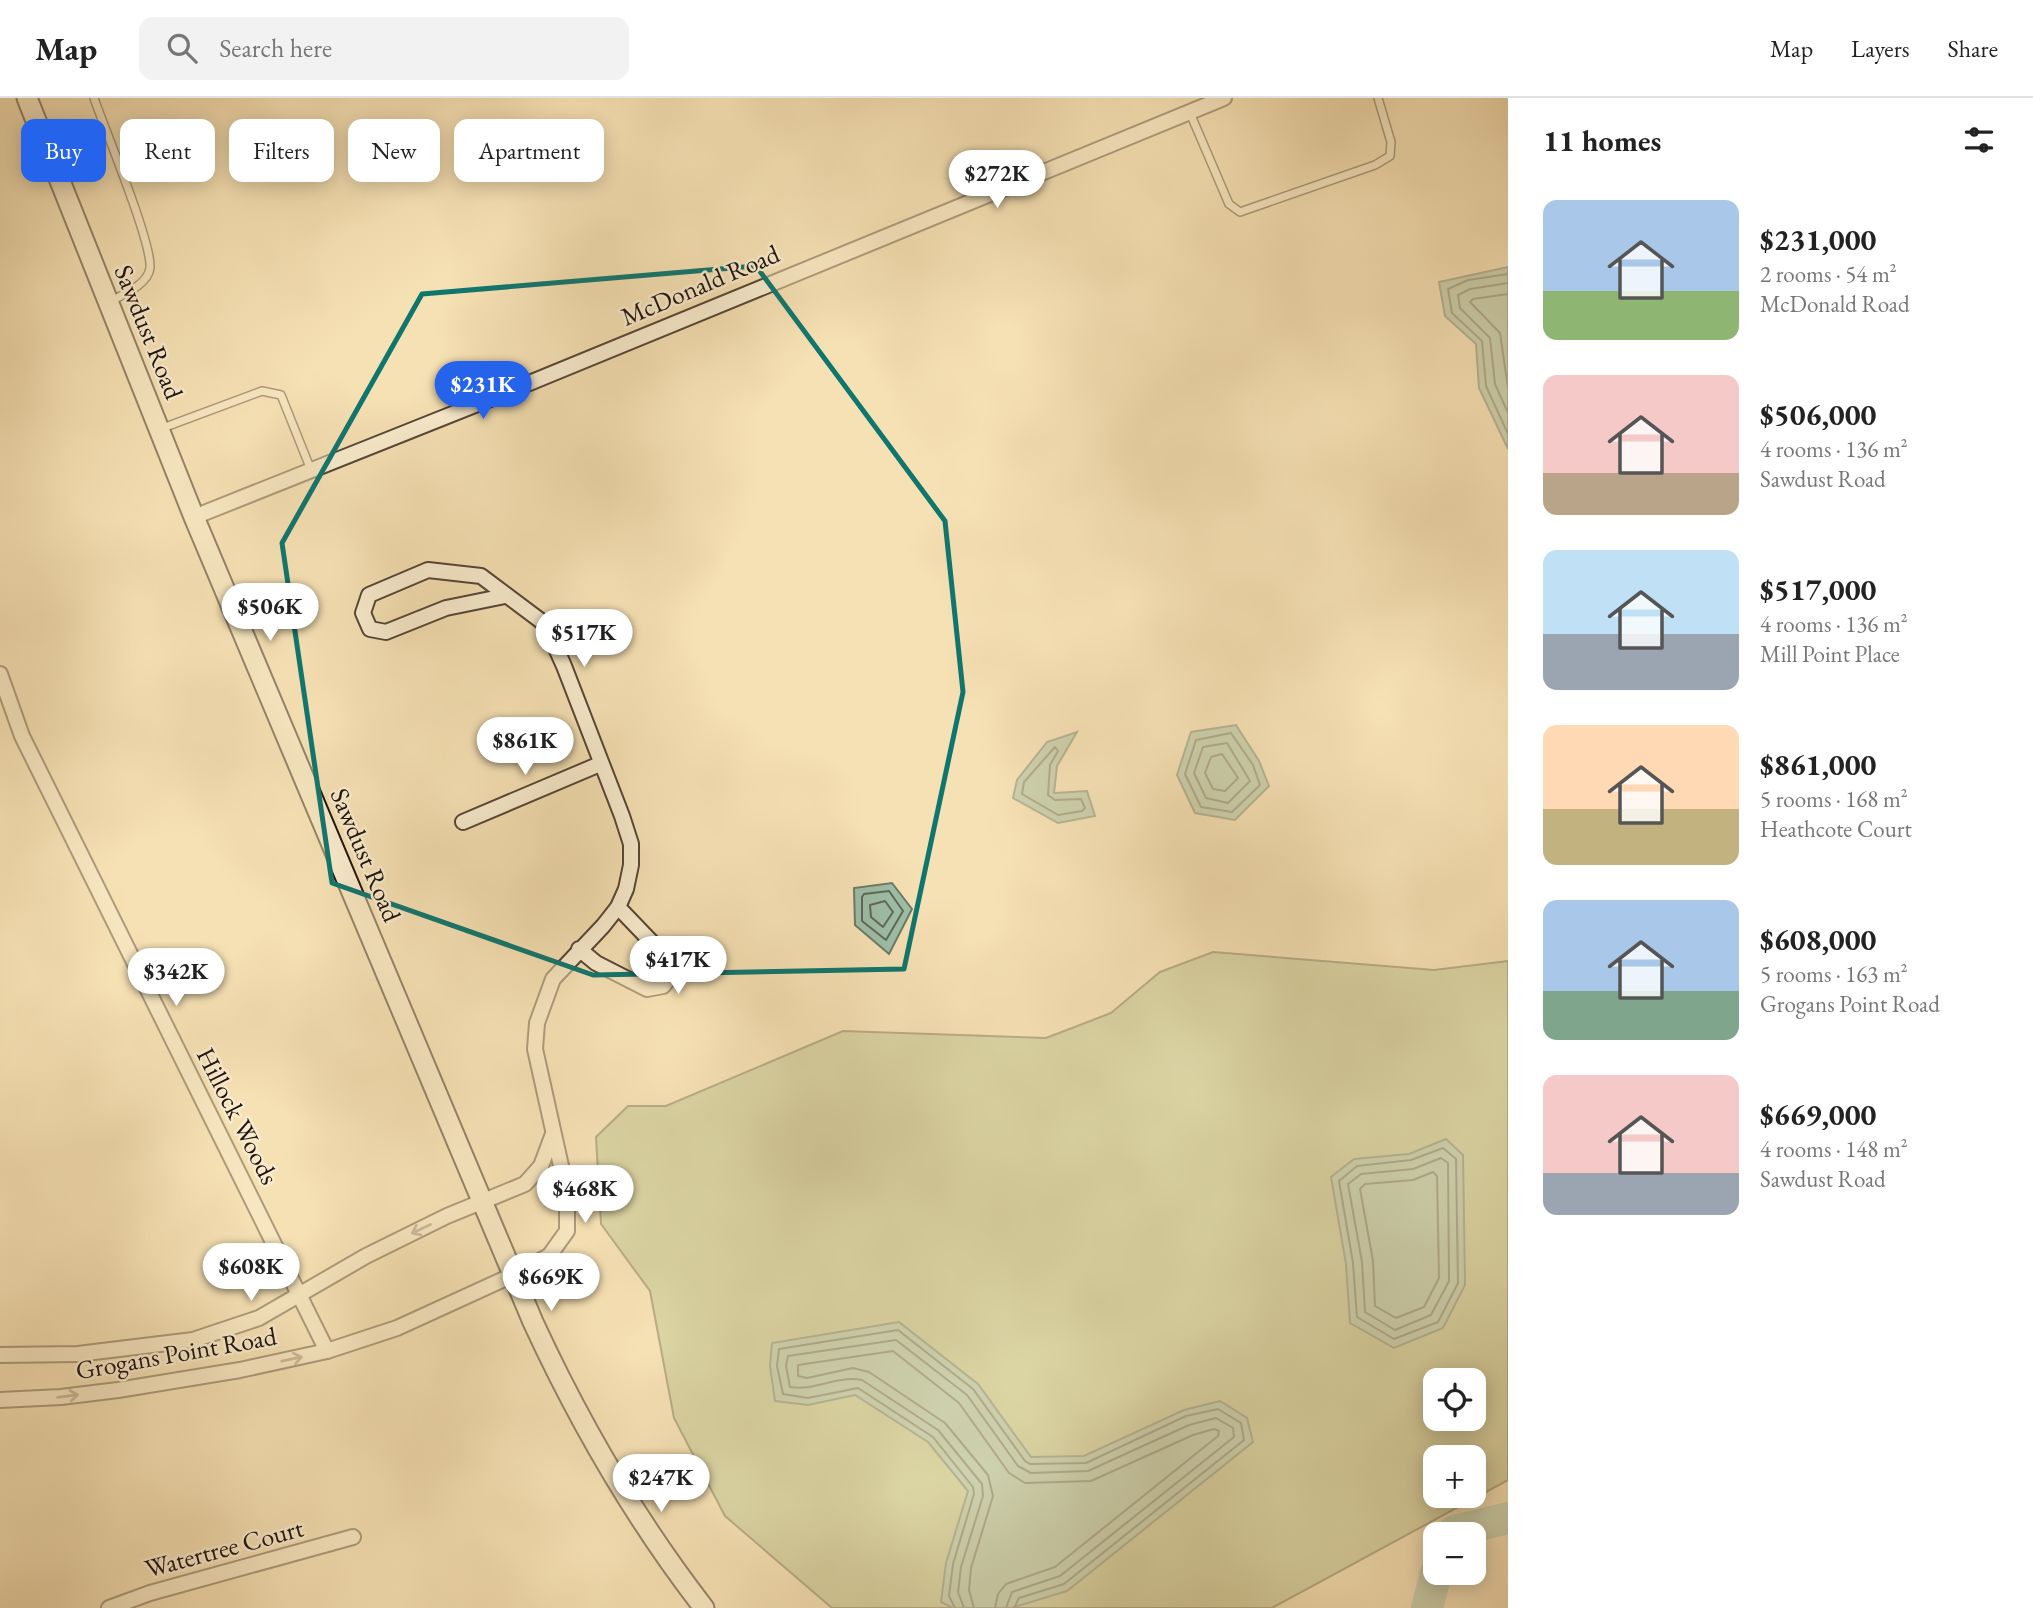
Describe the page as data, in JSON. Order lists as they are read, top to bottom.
{
  "streets": {
    "street": [
      "McDonald Road",
      "Sawdust Road",
      "Hillock Woods",
      "Grogans Point Road",
      "Watertree Court"
    ]
  },
  "crossings": [
    ["McDonald Road", "Sawdust Road"],
    ["Sawdust Road", "Grogans Point Road"],
    ["Hillock Woods", "Grogans Point Road"]
  ],
  "page": {
    "header": "Map",
    "search": "Search here",
    "nav": ["Map", "Layers", "Share"],
    "heading": "11 homes",
    "chip": [
      "Buy",
      "Rent",
      "Filters",
      "New",
      "Apartment"
    ],
    "price": [
      "$272K",
      "$231K",
      "$506K",
      "$517K",
      "$861K",
      "$417K",
      "$342K",
      "$468K",
      "$608K",
      "$669K",
      "$247K"
    ],
    "list": [
      {
        "name": "$231,000",
        "note": "2 rooms · 54 m² · McDonald Road"
      },
      {
        "name": "$506,000",
        "note": "4 rooms · 136 m² · Sawdust Road"
      },
      {
        "name": "$517,000",
        "note": "4 rooms · 136 m² · Mill Point Place"
      },
      {
        "name": "$861,000",
        "note": "5 rooms · 168 m² · Heathcote Court"
      },
      {
        "name": "$608,000",
        "note": "5 rooms · 163 m² · Grogans Point Road"
      },
      {
        "name": "$669,000",
        "note": "4 rooms · 148 m² · Sawdust Road"
      }
    ],
    "map_buttons": ["+", "−"]
  }
}
